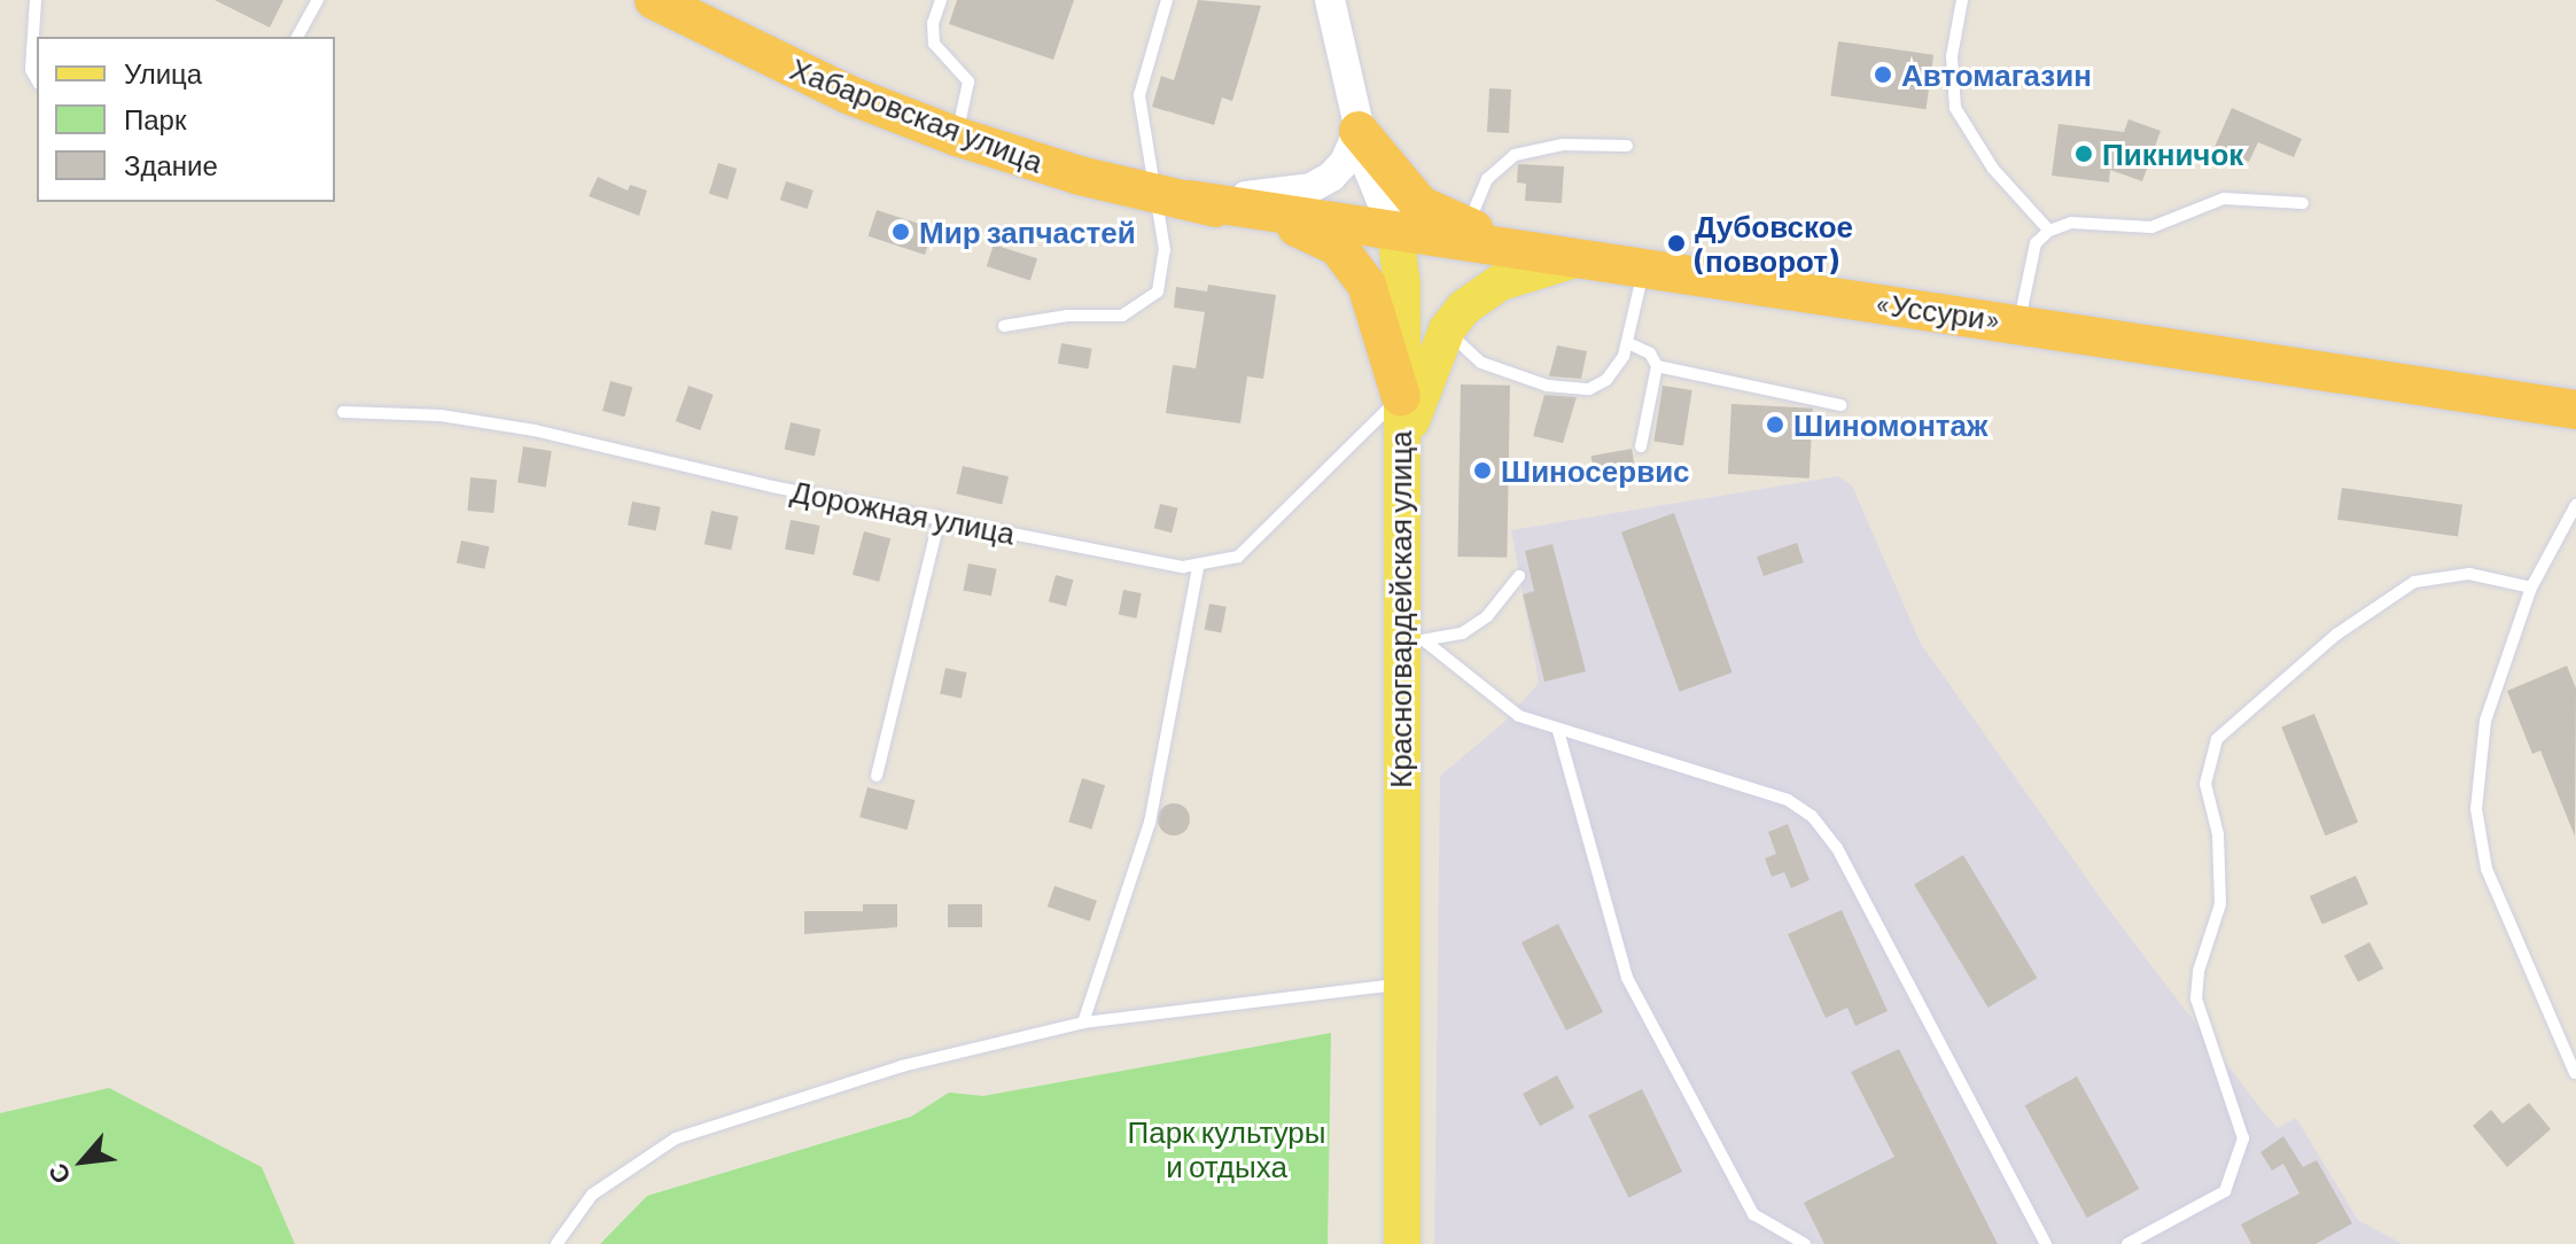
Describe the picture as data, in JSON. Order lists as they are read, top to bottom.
{
  "streets": {
    "highway": ["Хабаровская улица", "«Уссури»"],
    "main road": ["Красногвардейская улица"],
    "lane": ["Дорожная улица"]
  },
  "crossings": [
    ["Хабаровская улица", "«Уссури»"],
    ["«Уссури»", "Красногвардейская улица"],
    ["Дорожная улица", "Красногвардейская улица"]
  ],
  "parks": ["Парк культуры и отдыха"],
  "places": [
    "Автомагазин",
    "Пикничок",
    "Мир запчастей",
    "Дубовское (поворот)",
    "Шиномонтаж",
    "Шиносервис"
  ],
  "legend": ["Улица", "Парк", "Здание"],
  "north": "bottom left"
}
